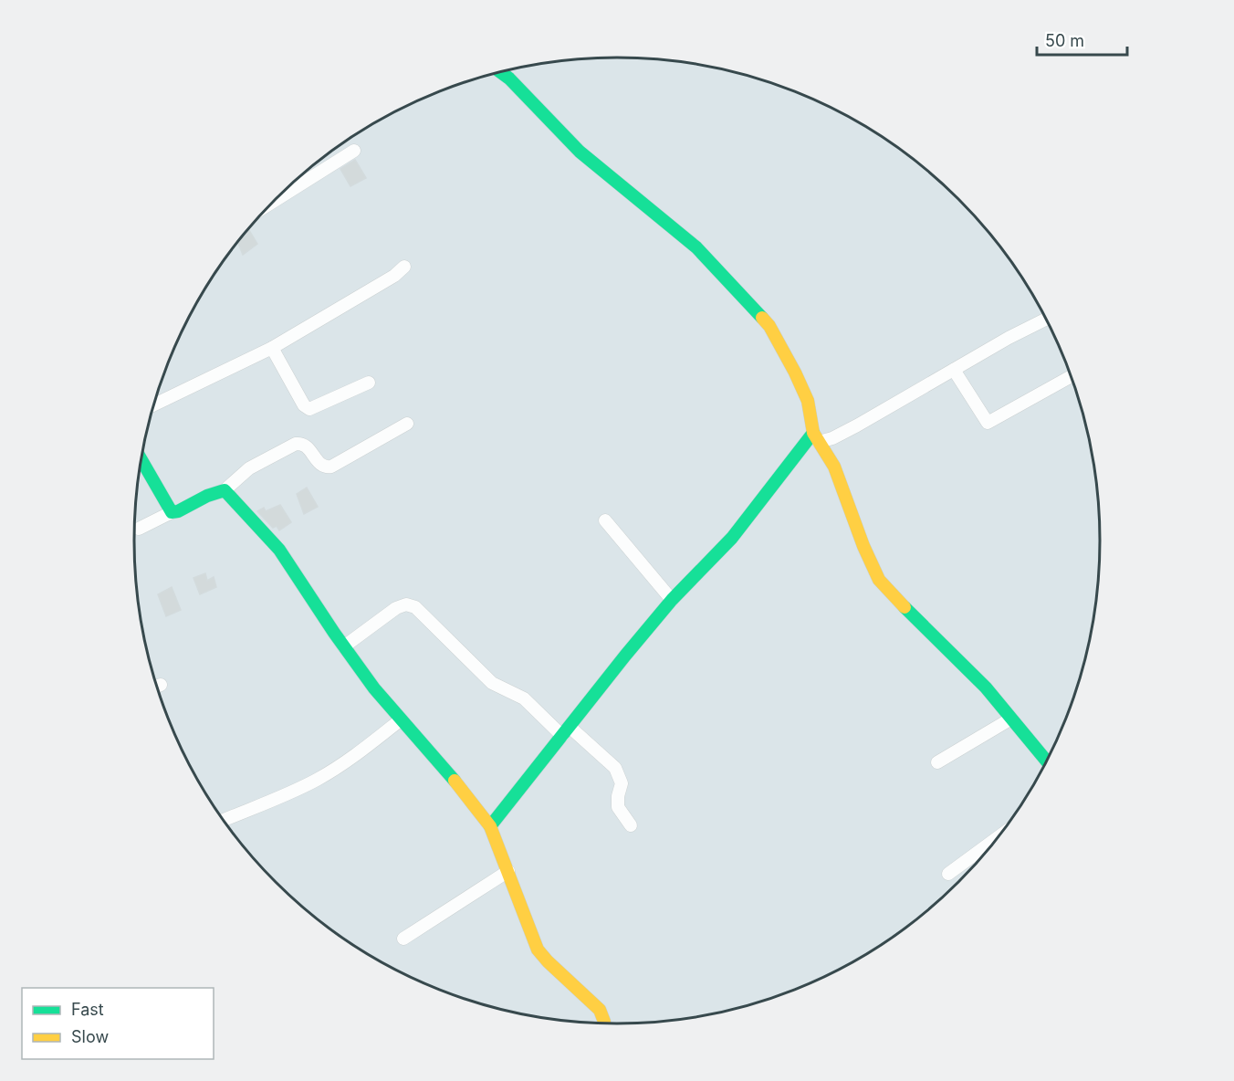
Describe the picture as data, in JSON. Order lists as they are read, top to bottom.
{
  "legend": ["Fast", "Slow"],
  "scale_bar": "50 m"
}
